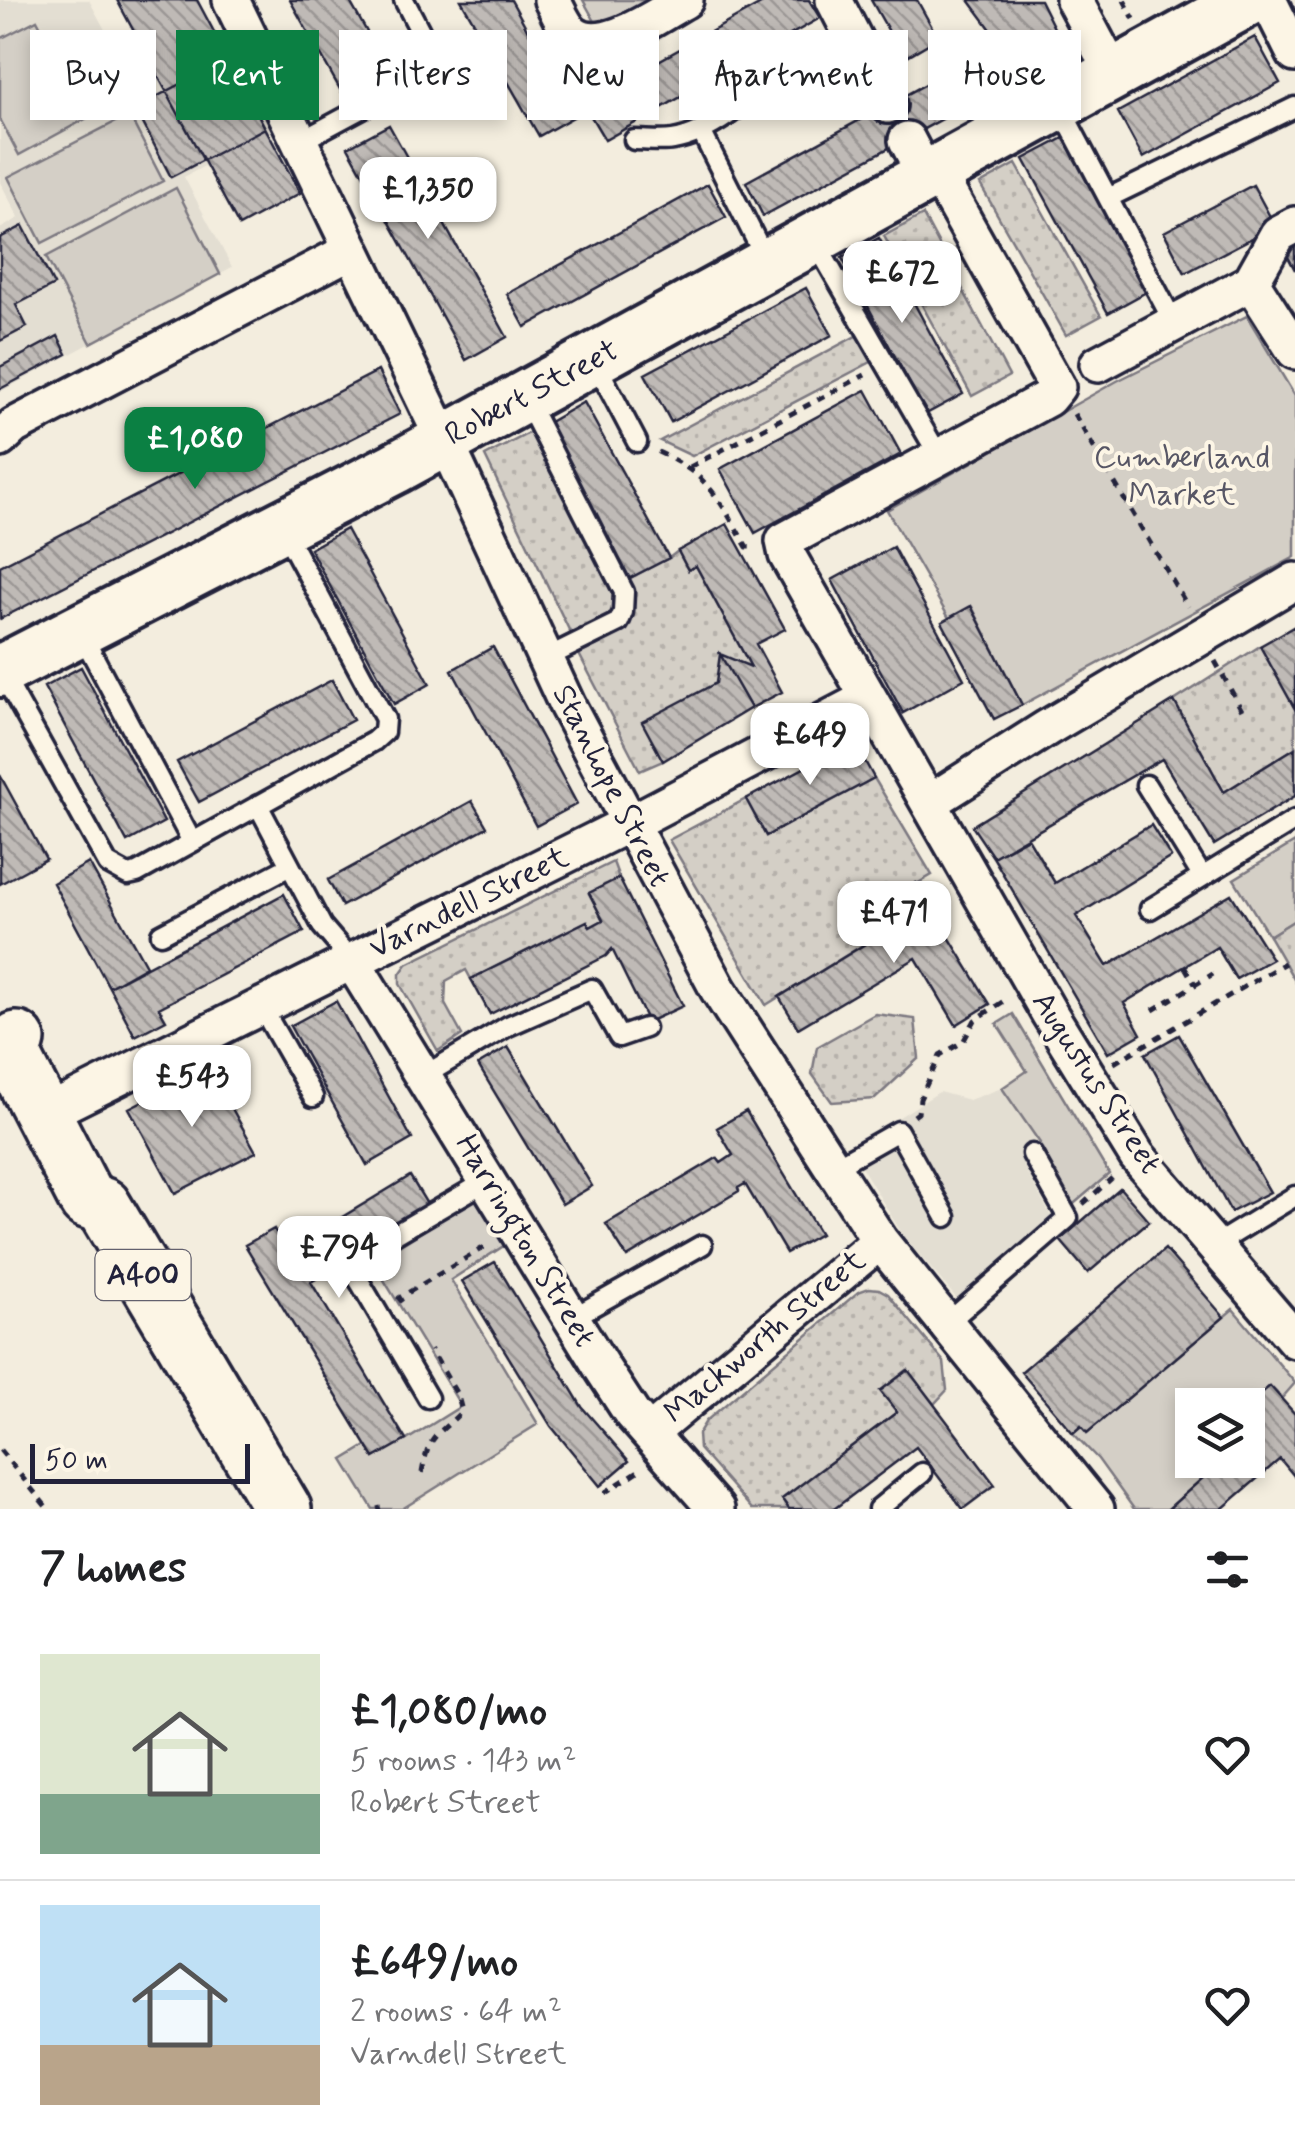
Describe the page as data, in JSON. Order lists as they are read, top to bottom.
{
  "streets": {
    "highway": ["A400"],
    "street": [
      "Robert Street",
      "Stanhope Street",
      "Varndell Street",
      "Augustus Street",
      "Harrington Street",
      "Mackworth Street"
    ]
  },
  "crossings": [
    ["Robert Street", "Stanhope Street"],
    ["Stanhope Street", "Varndell Street"],
    ["Stanhope Street", "Mackworth Street"],
    ["Varndell Street", "Harrington Street"],
    ["Varndell Street", "A400"],
    ["Harrington Street", "Mackworth Street"]
  ],
  "parks": ["Cumberland Market"],
  "scale_bar": "50 m",
  "page": {
    "chip": [
      "Buy",
      "Rent",
      "Filters",
      "New",
      "Apartment",
      "House"
    ],
    "price": [
      "£1,350",
      "£672",
      "£1,080",
      "£649",
      "£471",
      "£543",
      "£794"
    ],
    "scale": "50 m",
    "heading": "7 homes",
    "list": [
      {
        "name": "£1,080/mo",
        "note": "5 rooms · 143 m² · Robert Street"
      },
      {
        "name": "£649/mo",
        "note": "2 rooms · 64 m² · Varndell Street"
      }
    ]
  }
}
